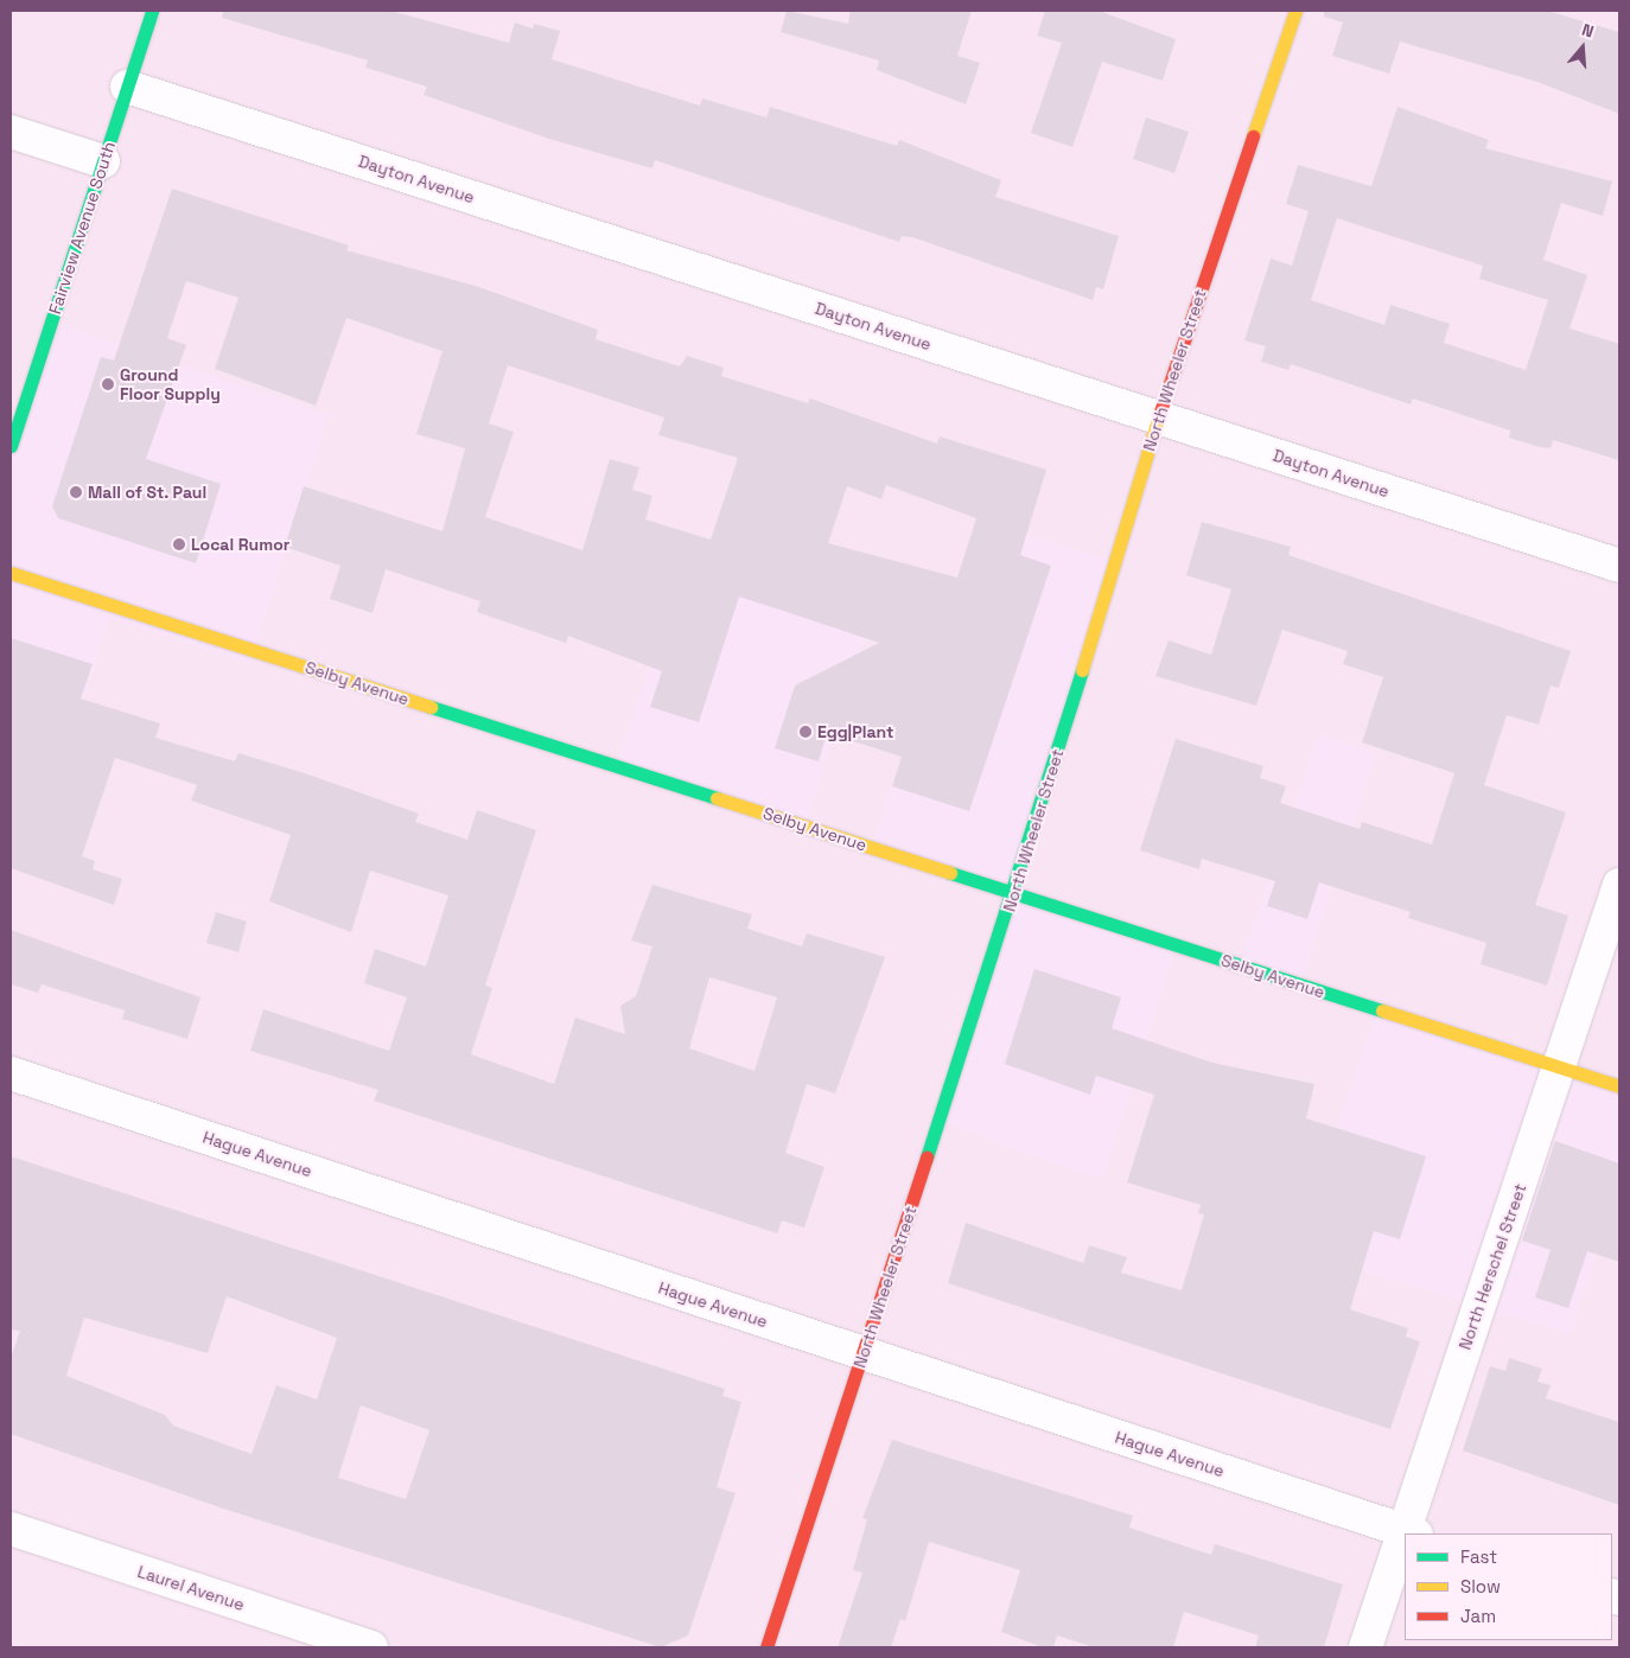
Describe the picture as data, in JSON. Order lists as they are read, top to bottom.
{
  "streets": {
    "street": [
      "Dayton Avenue",
      "Fairview Avenue South",
      "North Wheeler Street",
      "Selby Avenue",
      "Hague Avenue",
      "North Herschel Street",
      "Laurel Avenue"
    ]
  },
  "crossings": [
    ["Dayton Avenue", "Fairview Avenue South"],
    ["Dayton Avenue", "North Wheeler Street"],
    ["North Wheeler Street", "Selby Avenue"],
    ["North Wheeler Street", "Hague Avenue"],
    ["Selby Avenue", "North Herschel Street"],
    ["Hague Avenue", "North Herschel Street"]
  ],
  "places": [
    "Ground Floor Supply",
    "Mall of St. Paul",
    "Local Rumor",
    "Egg|Plant"
  ],
  "legend": ["Fast", "Slow", "Jam"],
  "north": "top"
}
